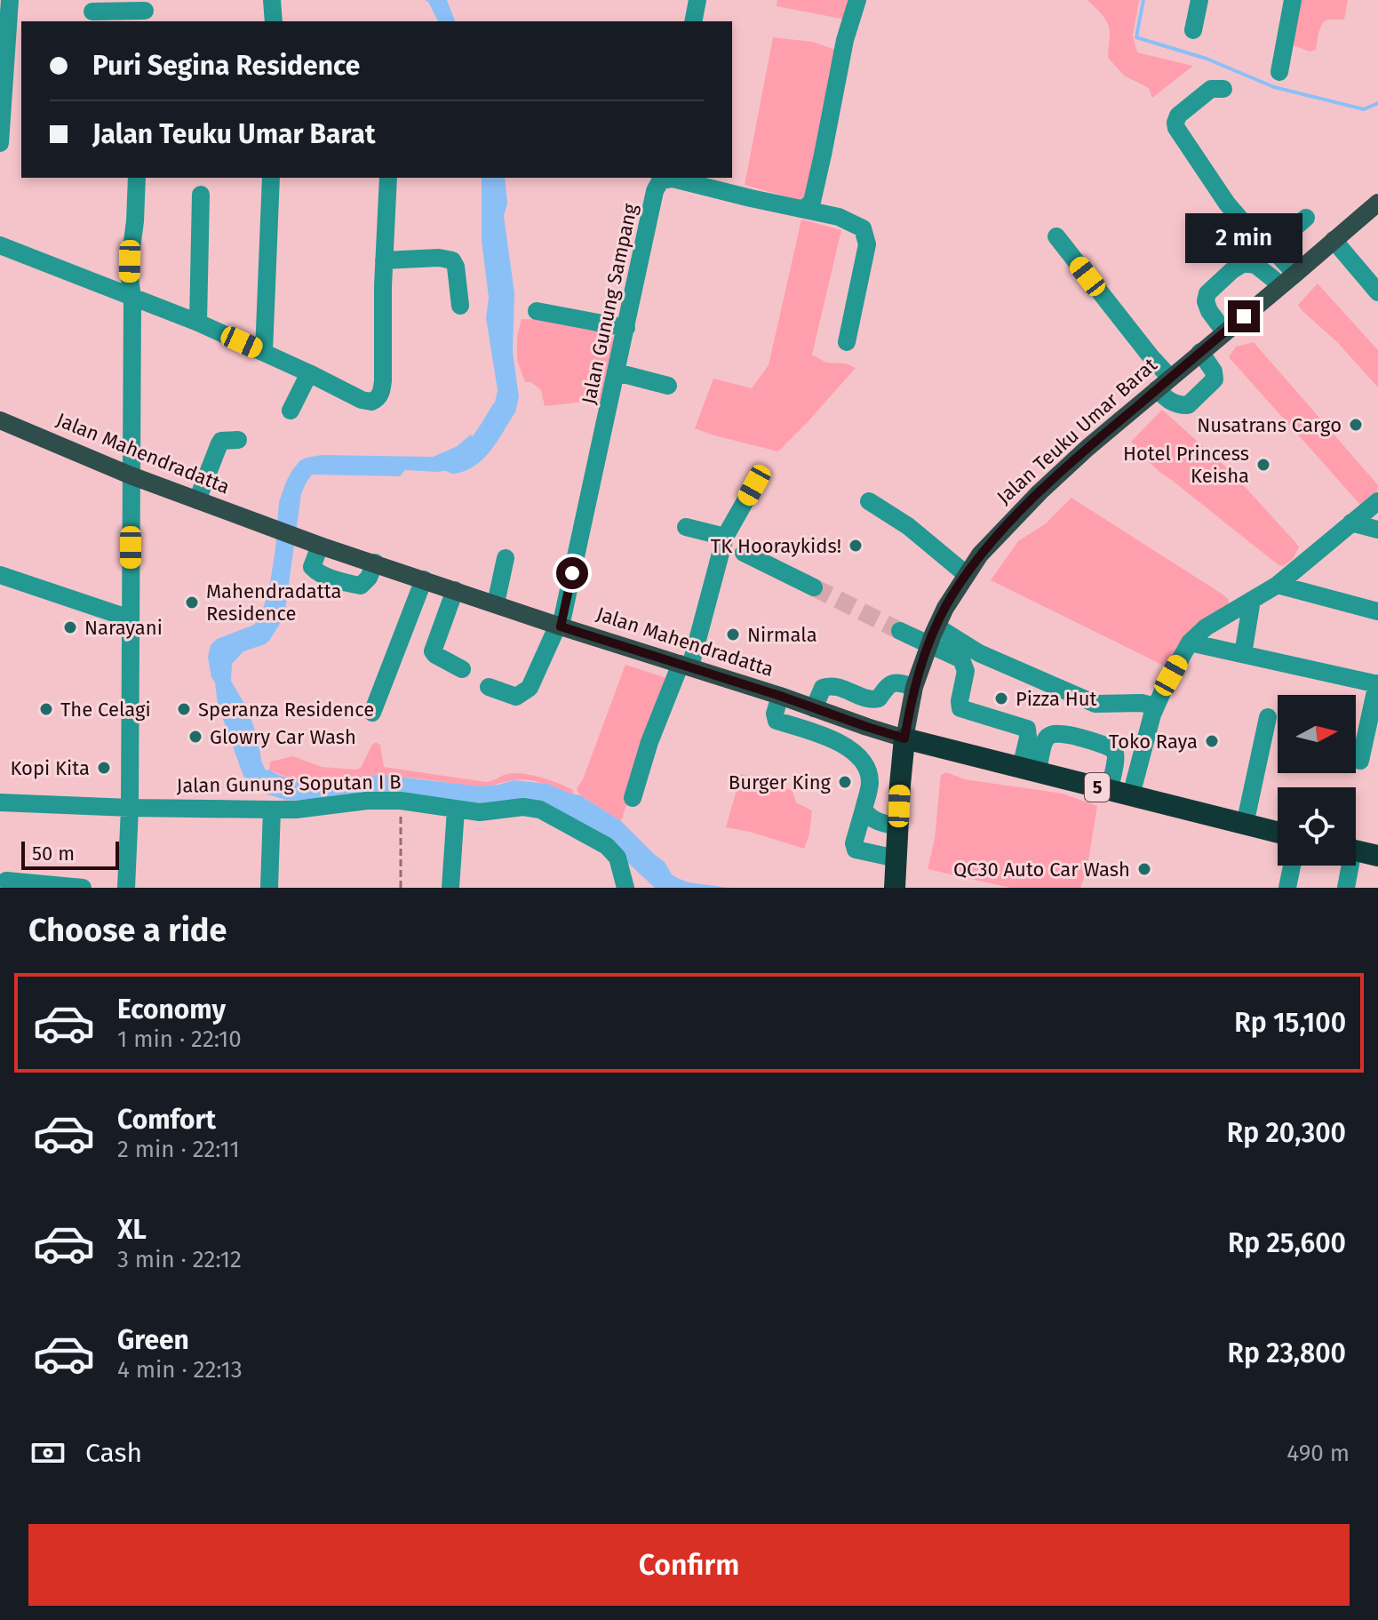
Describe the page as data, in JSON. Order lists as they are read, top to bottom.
{
  "streets": {
    "highway": ["Jalan Teuku Umar Barat", "Jalan Mahendradatta", "5"],
    "street": ["Jalan Gunung Sampang", "Jalan Gunung Soputan I B"]
  },
  "crossings": [
    ["Jalan Gunung Sampang", "Jalan Mahendradatta"],
    ["Jalan Teuku Umar Barat", "Jalan Mahendradatta"]
  ],
  "places": [
    "Nusatrans Cargo",
    "Hotel Princess Keisha",
    "TK Hooraykids!",
    "Mahendradatta Residence",
    "Narayani",
    "Nirmala",
    "Pizza Hut",
    "The Celagi",
    "Speranza Residence",
    "Glowry Car Wash",
    "Toko Raya",
    "Kopi Kita",
    "Burger King",
    "QC30 Auto Car Wash"
  ],
  "scale_bar": "50 m",
  "north": "right",
  "page": {
    "banner": ["Puri Segina Residence", "Jalan Teuku Umar Barat"],
    "bubble": "2 min",
    "scale": "50 m",
    "heading": "Choose a ride",
    "list": [
      {
        "name": "Economy",
        "note": "1 min · 22:10",
        "value": "Rp 15,100"
      },
      {
        "name": "Comfort",
        "note": "2 min · 22:11",
        "value": "Rp 20,300"
      },
      {
        "name": "XL",
        "note": "3 min · 22:12",
        "value": "Rp 25,600"
      },
      {
        "name": "Green",
        "note": "4 min · 22:13",
        "value": "Rp 23,800"
      }
    ],
    "pay": ["Cash", "490 m"],
    "buttons": "Confirm"
  }
}
